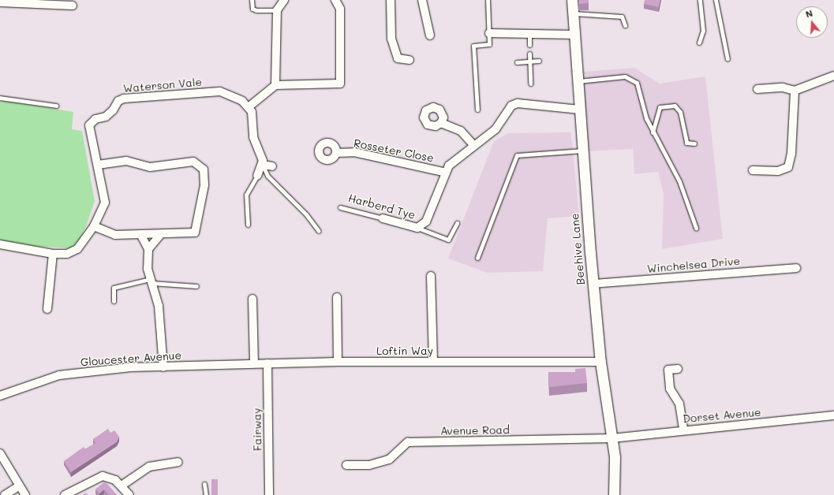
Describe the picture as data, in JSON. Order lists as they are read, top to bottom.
{
  "streets": {
    "main road": ["Beehive Lane"],
    "street": [
      "Waterson Vale",
      "Rosseter Close",
      "Harberd Tye",
      "Winchelsea Drive",
      "Loftin Way",
      "Gloucester Avenue",
      "Dorset Avenue",
      "Fairway",
      "Avenue Road"
    ]
  },
  "crossings": [
    ["Rosseter Close", "Harberd Tye"],
    ["Harberd Tye", "Beehive Lane"],
    ["Beehive Lane", "Winchelsea Drive"],
    ["Beehive Lane", "Loftin Way"],
    ["Beehive Lane", "Dorset Avenue"],
    ["Beehive Lane", "Avenue Road"],
    ["Loftin Way", "Gloucester Avenue"],
    ["Loftin Way", "Fairway"],
    ["Dorset Avenue", "Avenue Road"]
  ],
  "north": "top"
}
